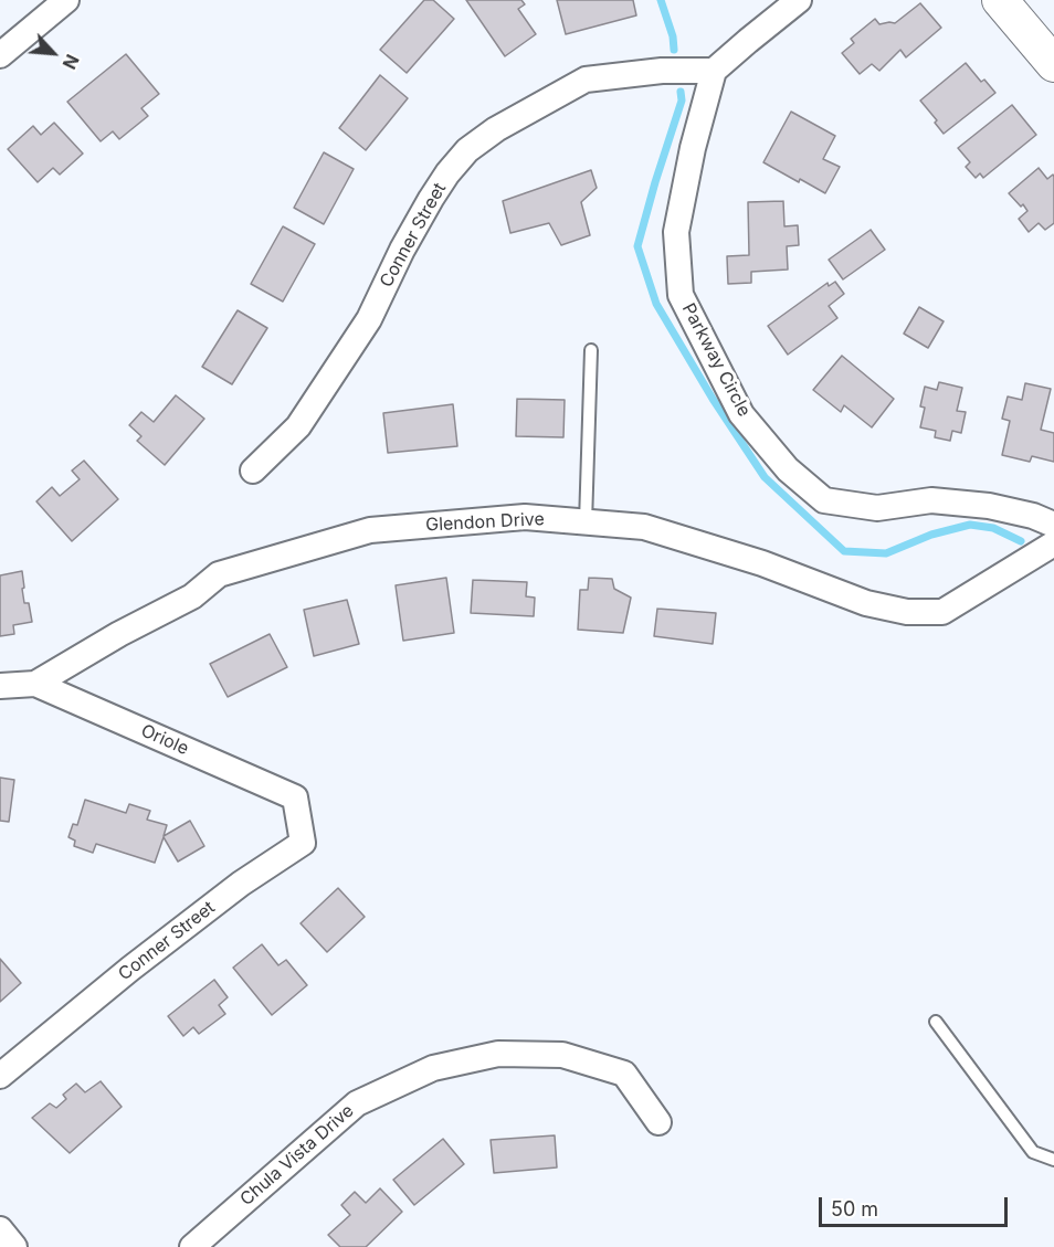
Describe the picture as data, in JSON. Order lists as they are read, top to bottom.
{
  "streets": {
    "street": [
      "Conner Street",
      "Parkway Circle",
      "Glendon Drive",
      "Oriole",
      "Chula Vista Drive"
    ]
  },
  "crossings": [
    ["Conner Street", "Parkway Circle"],
    ["Conner Street", "Oriole"],
    ["Glendon Drive", "Oriole"]
  ],
  "scale_bar": "50 m",
  "north": "bottom right"
}
